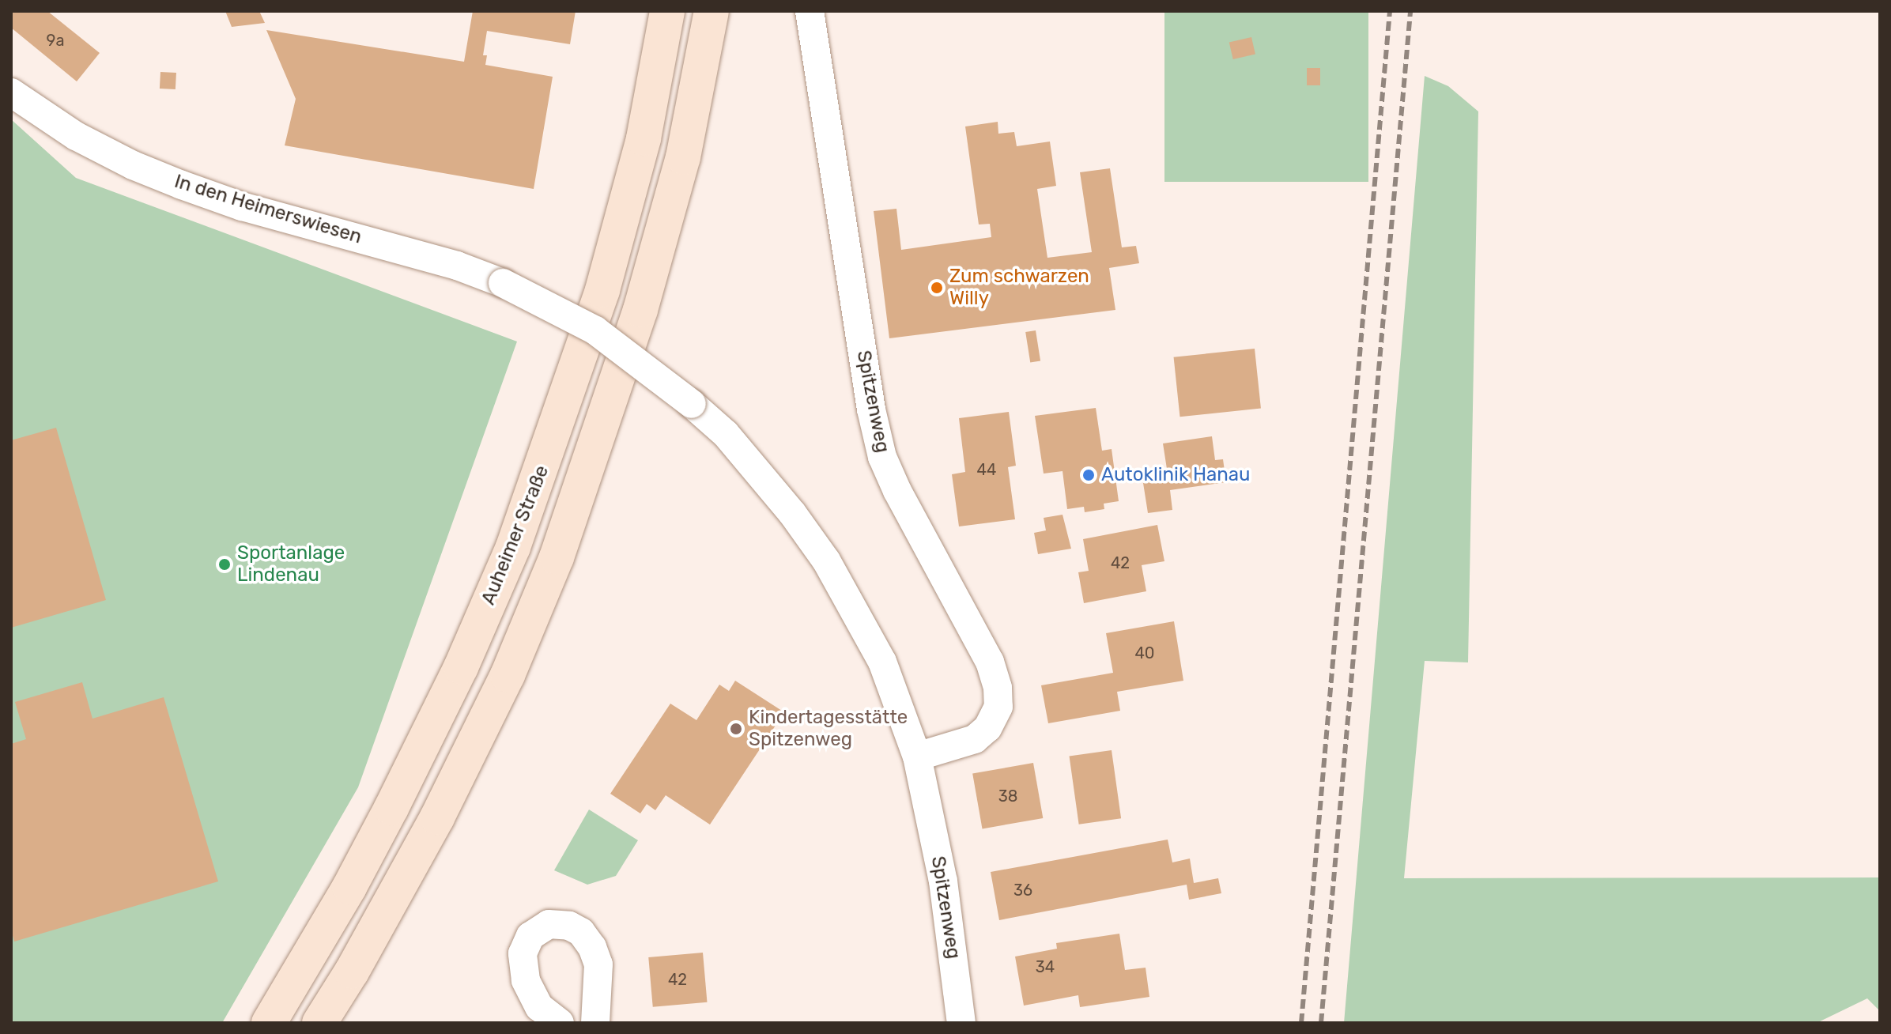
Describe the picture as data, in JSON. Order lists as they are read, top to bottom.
{
  "streets": {
    "main road": ["Auheimer Straße"],
    "street": ["In den Heimerswiesen", "Spitzenweg"]
  },
  "crossings": [
    ["In den Heimerswiesen", "Spitzenweg"]
  ],
  "places": [
    "Zum schwarzen Willy",
    "Autoklinik Hanau",
    "Sportanlage Lindenau",
    "Kindertagesstätte Spitzenweg"
  ],
  "house_numbers": [
    "9a",
    "44",
    "42",
    "40",
    "38",
    "36",
    "34",
    "42"
  ]
}
